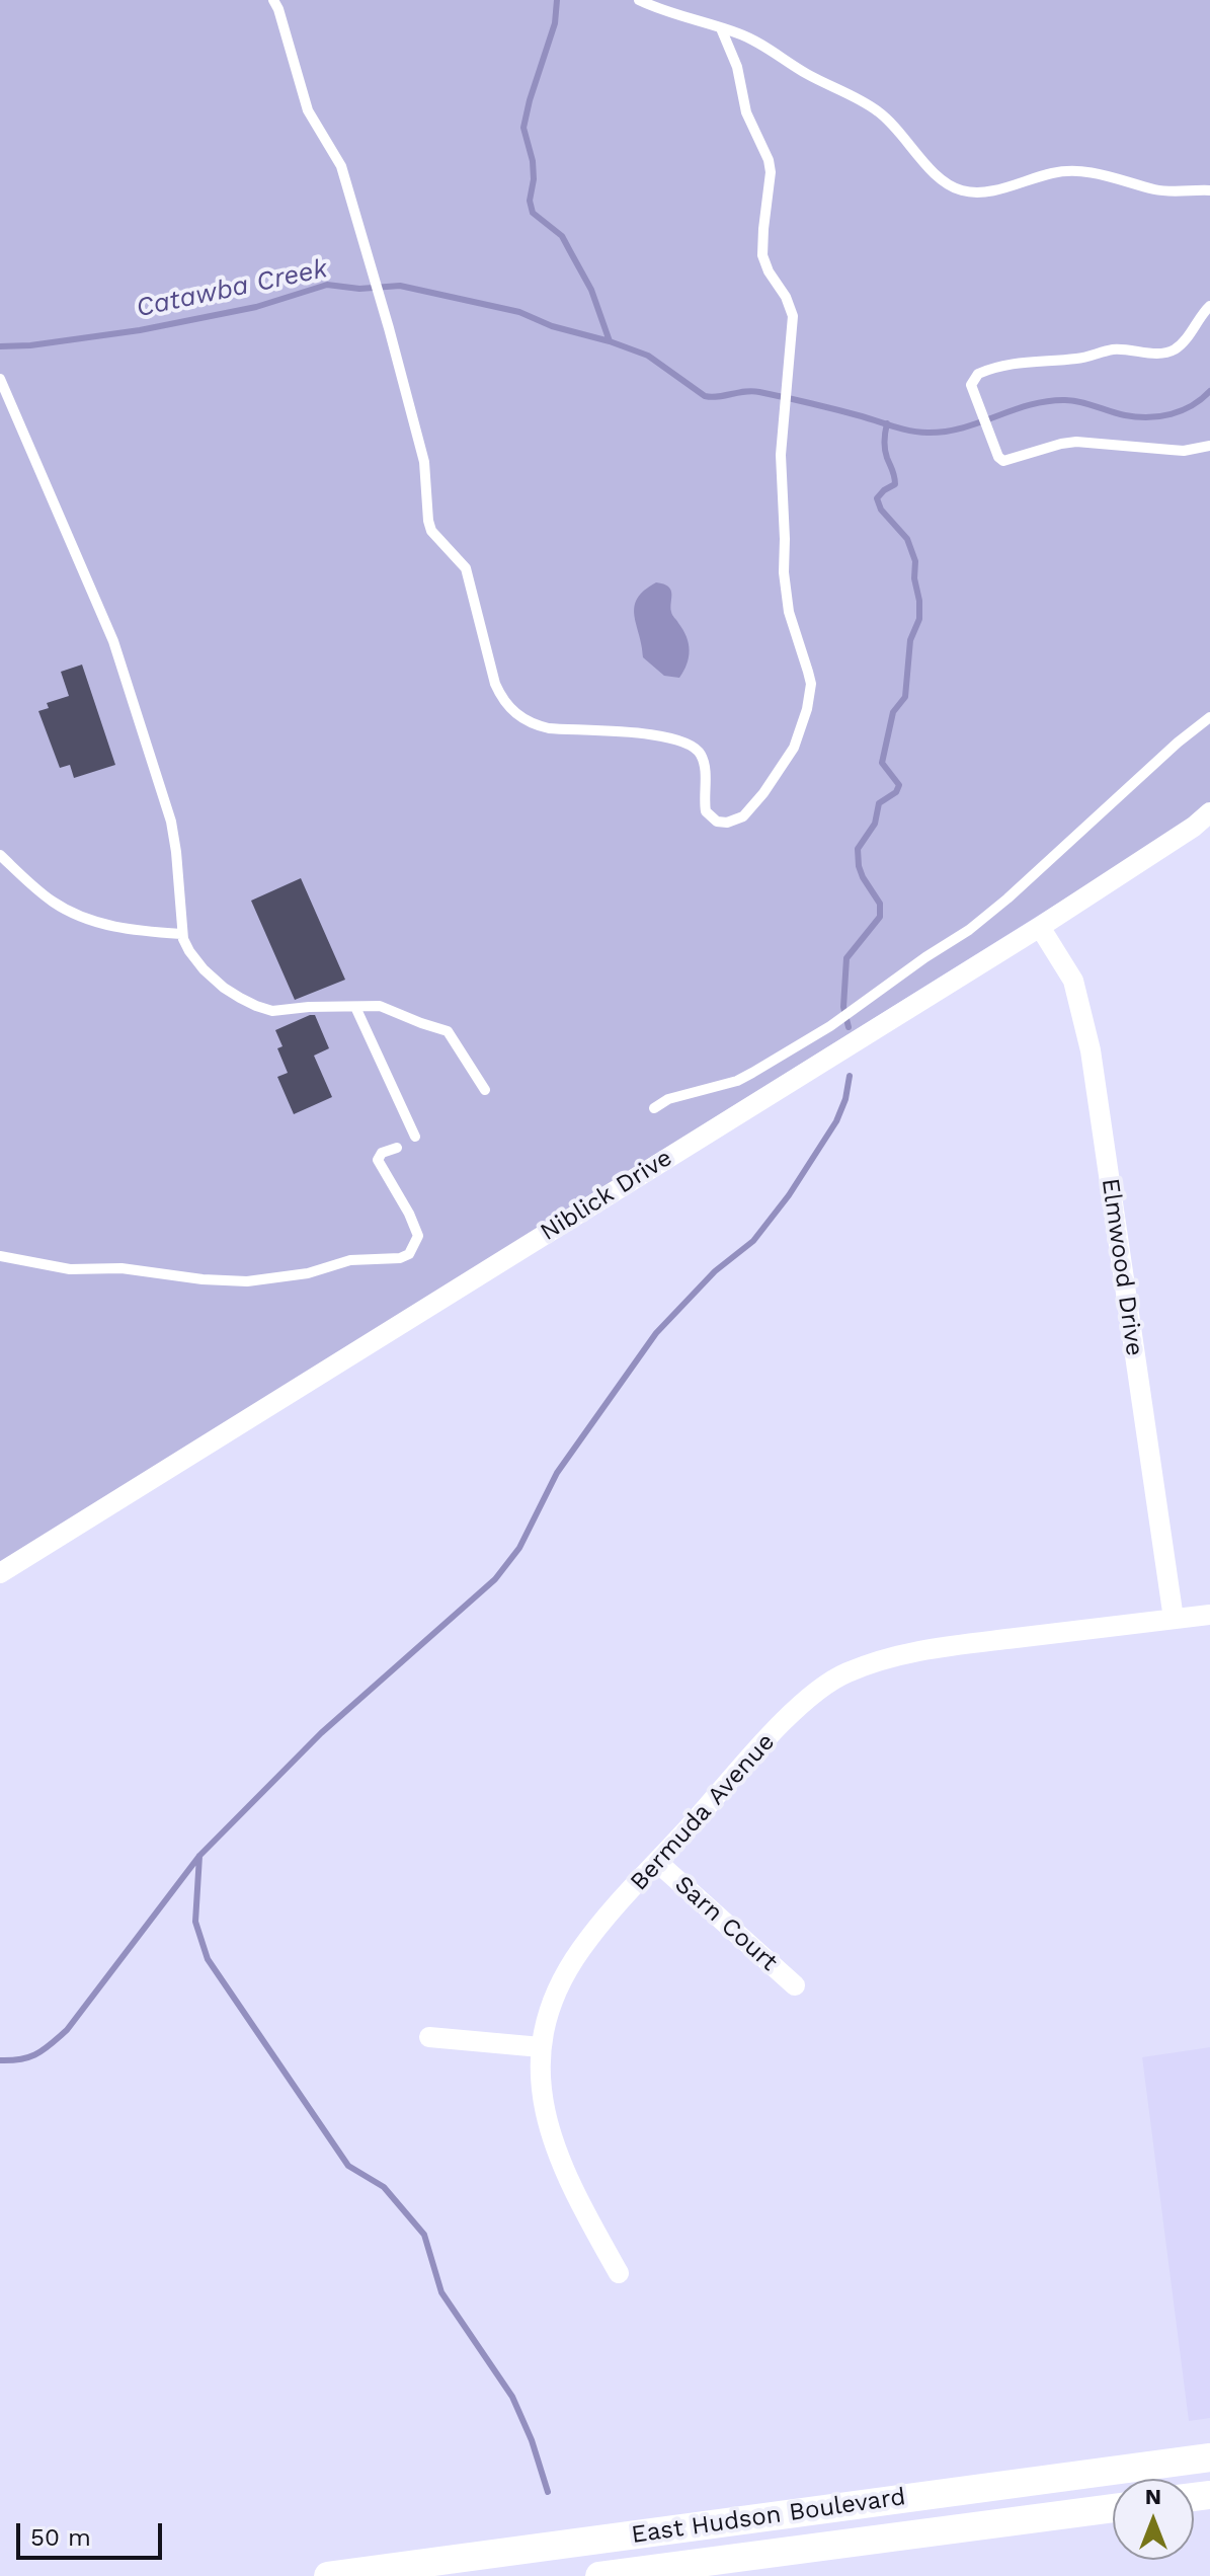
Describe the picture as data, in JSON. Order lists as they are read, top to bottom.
{
  "streets": {
    "main road": ["East Hudson Boulevard"],
    "street": [
      "Niblick Drive",
      "Elmwood Drive",
      "Bermuda Avenue",
      "Sarn Court"
    ]
  },
  "crossings": [
    ["Niblick Drive", "Elmwood Drive"],
    ["Elmwood Drive", "Bermuda Avenue"],
    ["Bermuda Avenue", "Sarn Court"]
  ],
  "water": ["Catawba Creek"],
  "scale_bar": "50 m",
  "north": "top"
}
